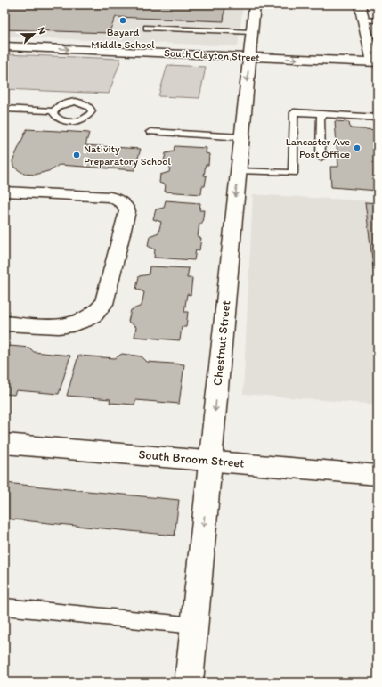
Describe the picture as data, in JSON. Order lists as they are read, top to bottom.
{
  "streets": {
    "street": ["South Clayton Street", "Chestnut Street", "South Broom Street"]
  },
  "crossings": [
    ["South Clayton Street", "Chestnut Street"],
    ["Chestnut Street", "South Broom Street"]
  ],
  "one_way": ["South Clayton Street", "Chestnut Street"],
  "places": ["Bayard Middle School", "Lancaster Ave Post Office", "Nativity Preparatory School"],
  "north": "right"
}
